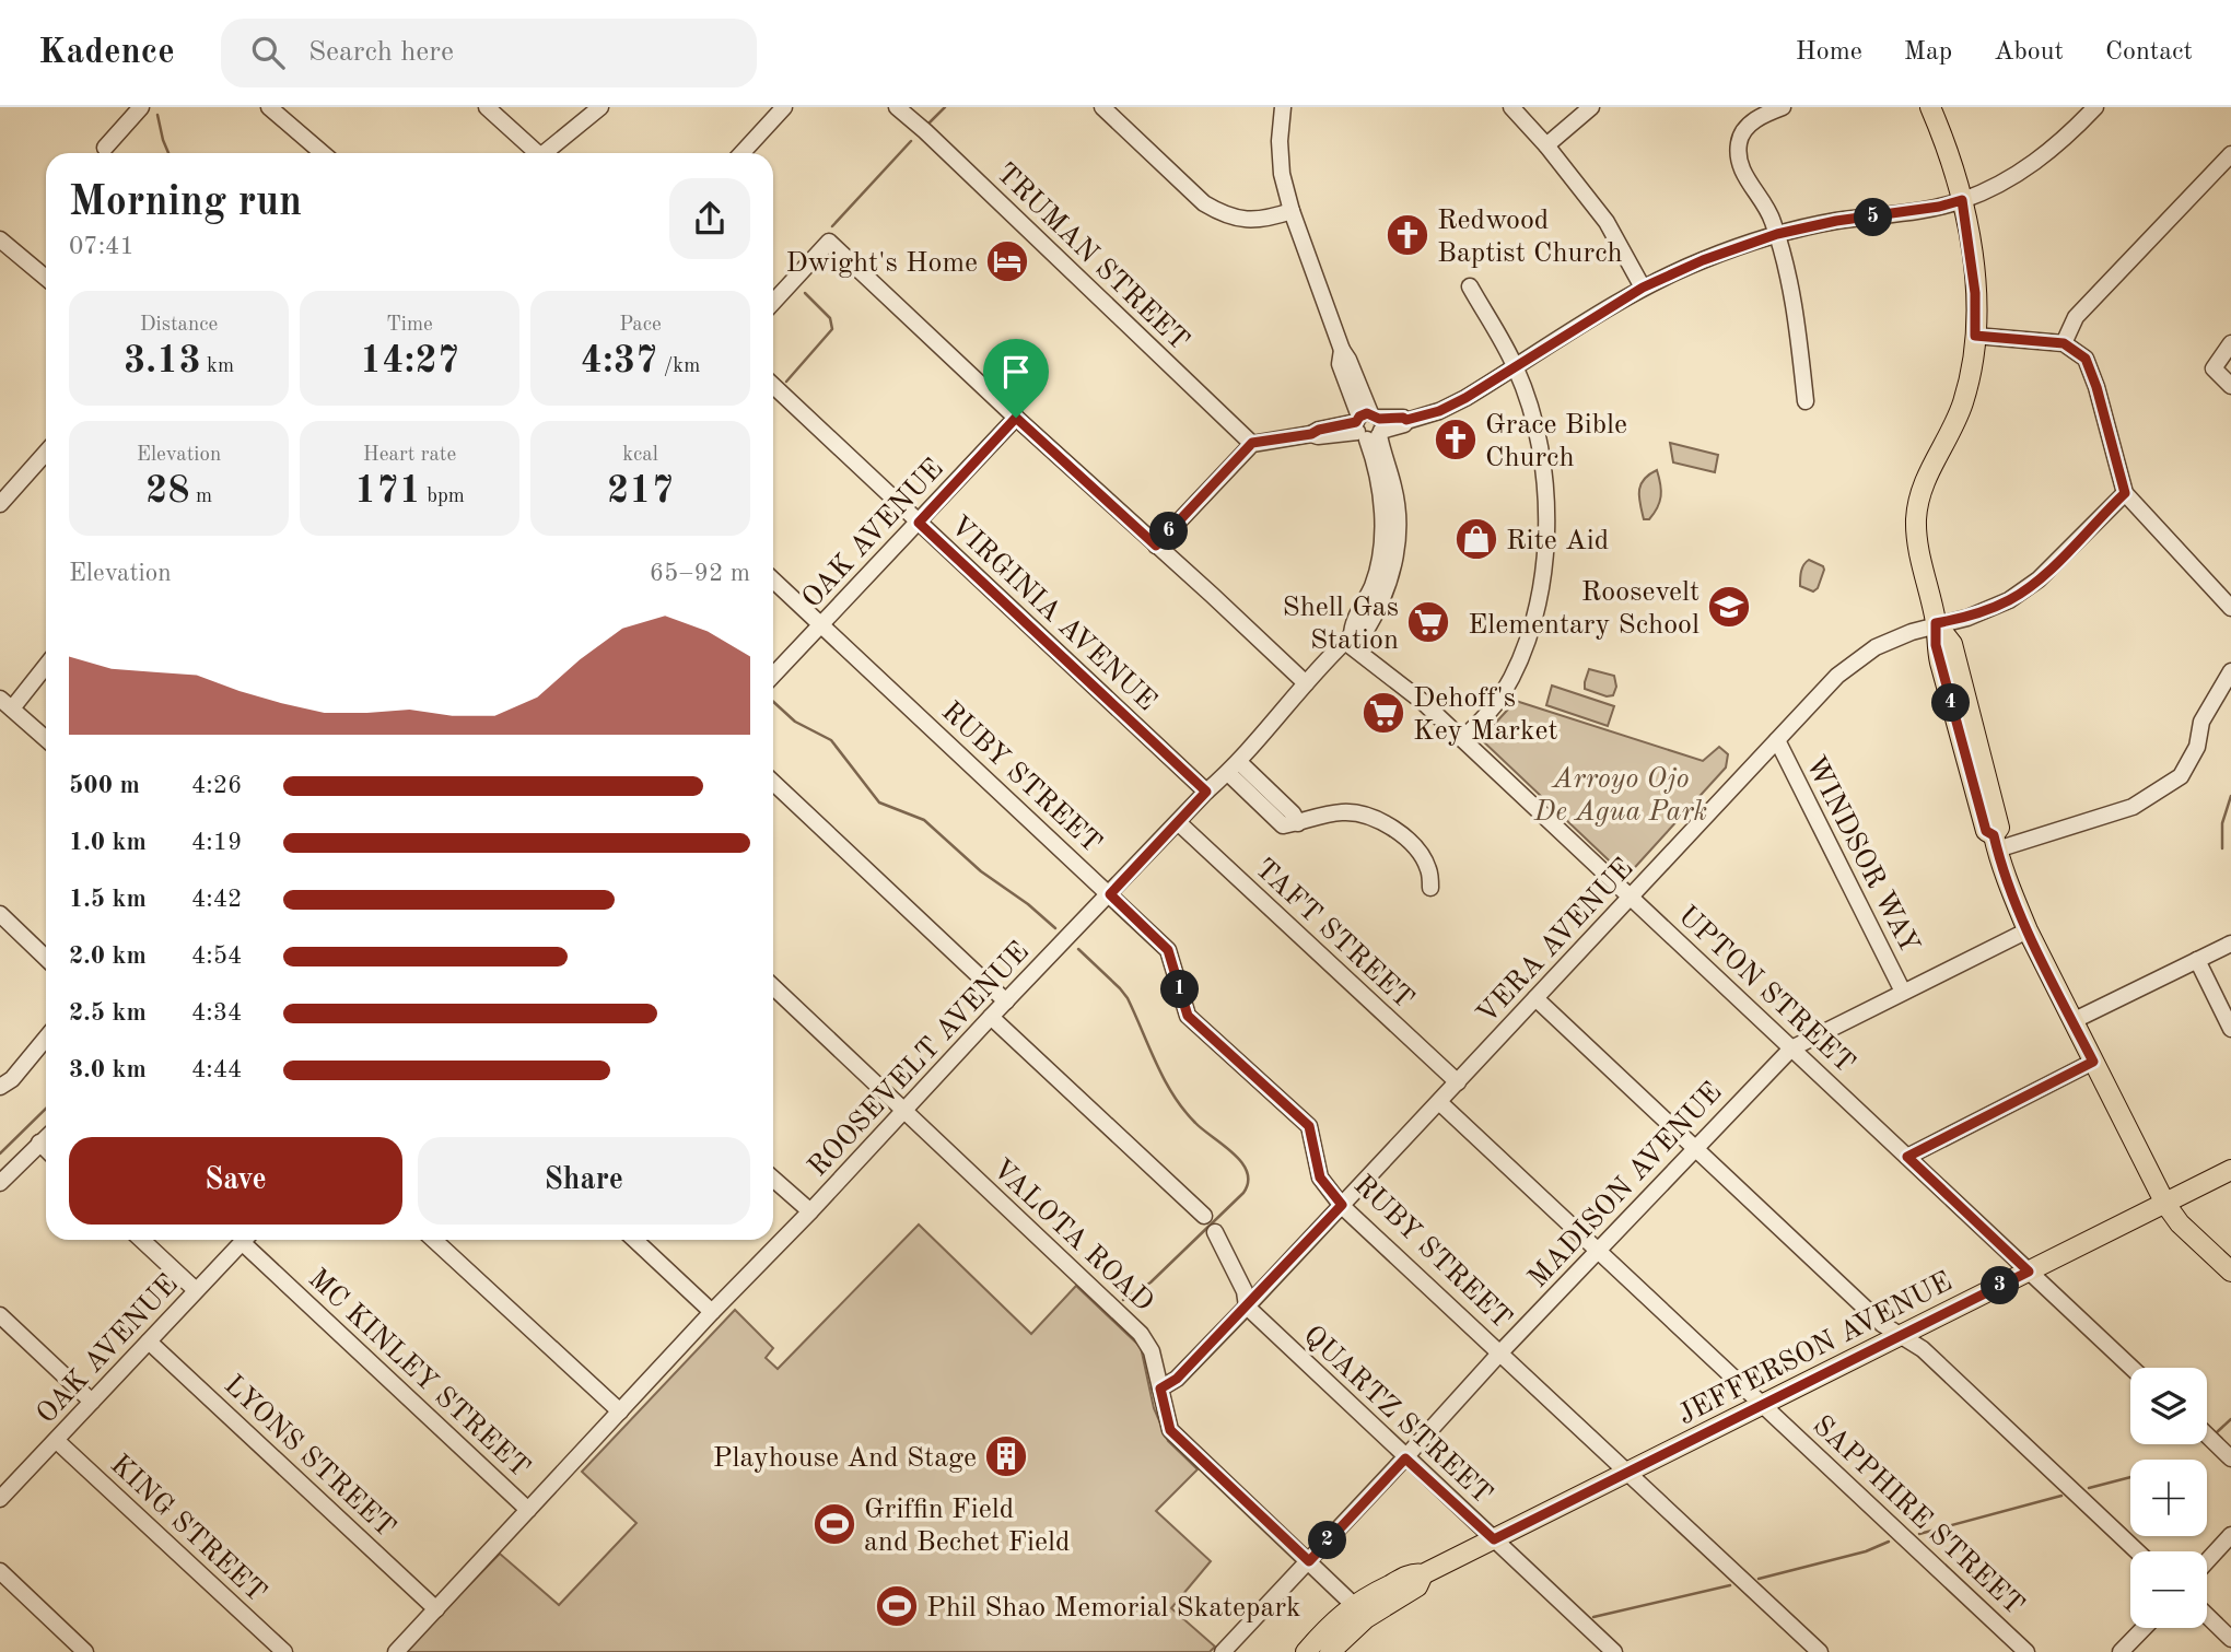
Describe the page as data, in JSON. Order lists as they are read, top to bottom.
{
  "streets": {
    "main road": ["JEFFERSON AVENUE"],
    "street": [
      "TRUMAN STREET",
      "OAK AVENUE",
      "VIRGINIA AVENUE",
      "RUBY STREET",
      "WINDSOR WAY",
      "TAFT STREET",
      "VERA AVENUE",
      "UPTON STREET",
      "ROOSEVELT AVENUE",
      "MADISON AVENUE",
      "VALOTA ROAD",
      "MC KINLEY STREET",
      "QUARTZ STREET",
      "LYONS STREET",
      "SAPPHIRE STREET",
      "KING STREET"
    ]
  },
  "crossings": [
    ["OAK AVENUE", "VIRGINIA AVENUE"],
    ["OAK AVENUE", "RUBY STREET"],
    ["OAK AVENUE", "LYONS STREET"],
    ["OAK AVENUE", "KING STREET"],
    ["VIRGINIA AVENUE", "ROOSEVELT AVENUE"],
    ["RUBY STREET", "VERA AVENUE"],
    ["RUBY STREET", "ROOSEVELT AVENUE"],
    ["RUBY STREET", "MADISON AVENUE"],
    ["RUBY STREET", "JEFFERSON AVENUE"],
    ["WINDSOR WAY", "VERA AVENUE"],
    ["WINDSOR WAY", "MADISON AVENUE"],
    ["TAFT STREET", "VERA AVENUE"],
    ["TAFT STREET", "ROOSEVELT AVENUE"],
    ["VERA AVENUE", "UPTON STREET"],
    ["VERA AVENUE", "VALOTA ROAD"],
    ["VERA AVENUE", "QUARTZ STREET"],
    ["VERA AVENUE", "SAPPHIRE STREET"],
    ["UPTON STREET", "ROOSEVELT AVENUE"],
    ["UPTON STREET", "MADISON AVENUE"],
    ["UPTON STREET", "JEFFERSON AVENUE"],
    ["ROOSEVELT AVENUE", "VALOTA ROAD"],
    ["ROOSEVELT AVENUE", "MC KINLEY STREET"],
    ["ROOSEVELT AVENUE", "LYONS STREET"],
    ["MADISON AVENUE", "VALOTA ROAD"],
    ["MADISON AVENUE", "QUARTZ STREET"],
    ["MADISON AVENUE", "SAPPHIRE STREET"],
    ["VALOTA ROAD", "JEFFERSON AVENUE"],
    ["JEFFERSON AVENUE", "QUARTZ STREET"],
    ["JEFFERSON AVENUE", "SAPPHIRE STREET"]
  ],
  "parks": ["Arroyo Ojo De Agua Park"],
  "places": {
    "church": ["Redwood Baptist Church", "Grace Bible Church"],
    "hotel": ["Dwight's Home"],
    "shop": ["Rite Aid"],
    "school or university": ["Roosevelt Elementary School"],
    "supermarket": ["Shell Gas Station", "Dehoff's Key Market"],
    "building": ["Playhouse And Stage"],
    "sports": ["Griffin Field and Bechet Field", "Phil Shao Memorial Skatepark"]
  },
  "page": {
    "header": "Kadence",
    "search": "Search here",
    "nav": [
      "Home",
      "Map",
      "About",
      "Contact"
    ],
    "heading": ["Morning run", "07:41"],
    "pins": [
      "5",
      "6",
      "4",
      "1",
      "3",
      "2"
    ],
    "stats": [
      ["Distance", "3.13 km"],
      ["Time", "14:27"],
      ["Pace", "4:37 /km"],
      ["Elevation", "28 m"],
      ["Heart rate", "171 bpm"],
      ["kcal", "217"]
    ],
    "chart": ["Elevation", "65–92 m"],
    "list": [
      {
        "name": "500 m",
        "note": "4:26"
      },
      {
        "name": "1.0 km",
        "note": "4:19"
      },
      {
        "name": "1.5 km",
        "note": "4:42"
      },
      {
        "name": "2.0 km",
        "note": "4:54"
      },
      {
        "name": "2.5 km",
        "note": "4:34"
      },
      {
        "name": "3.0 km",
        "note": "4:44"
      }
    ],
    "buttons": ["Save", "Share"],
    "map_buttons": ["+", "−"]
  }
}
